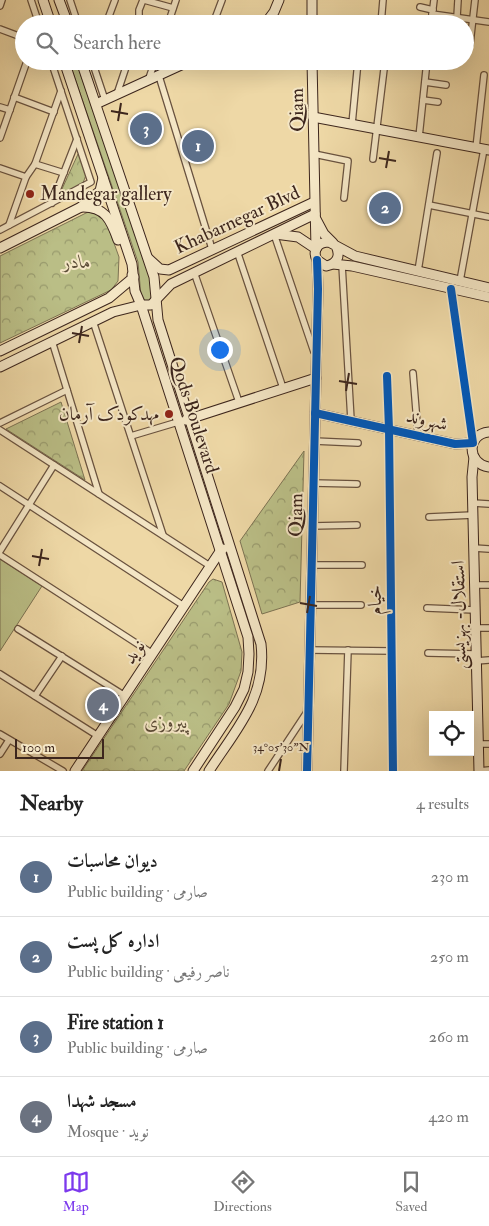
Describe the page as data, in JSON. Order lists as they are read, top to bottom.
{
  "streets": {
    "street": [
      "Qiam",
      "Khabarnegar Blvd",
      "Qods Boulevard",
      "شهروند",
      "خیام",
      "استقلال- بهزیستی",
      "نوید"
    ]
  },
  "crossings": [
    ["Qiam", "Khabarnegar Blvd"],
    ["Qiam", "شهروند"],
    ["Khabarnegar Blvd", "Qods Boulevard"],
    ["Qods Boulevard", "نوید"],
    ["شهروند", "خیام"],
    ["شهروند", "استقلال- بهزیستی"]
  ],
  "parks": ["مادر", "پیروزی"],
  "places": ["Mandegar gallery", "مهدکودک آرمان"],
  "scale_bar": "100 m",
  "page": {
    "search": "Search here",
    "pins": [
      "3",
      "1",
      "2",
      "4"
    ],
    "scale": "100 m",
    "heading": ["Nearby", "4 results"],
    "list": [
      {
        "mark": "1",
        "name": "دیوان محاسبات",
        "note": "Public building · صارمی",
        "value": "230 m"
      },
      {
        "mark": "2",
        "name": "اداره کل پست",
        "note": "Public building · ناصر رفیعی",
        "value": "250 m"
      },
      {
        "mark": "3",
        "name": "Fire station 1",
        "note": "Public building · صارمی",
        "value": "260 m"
      },
      {
        "mark": "4",
        "name": "مسجد شهدا",
        "note": "Mosque · نوید",
        "value": "420 m"
      }
    ],
    "nav": ["Map", "Directions", "Saved"]
  },
  "coordinates": ["34°05'30\"N"]
}
